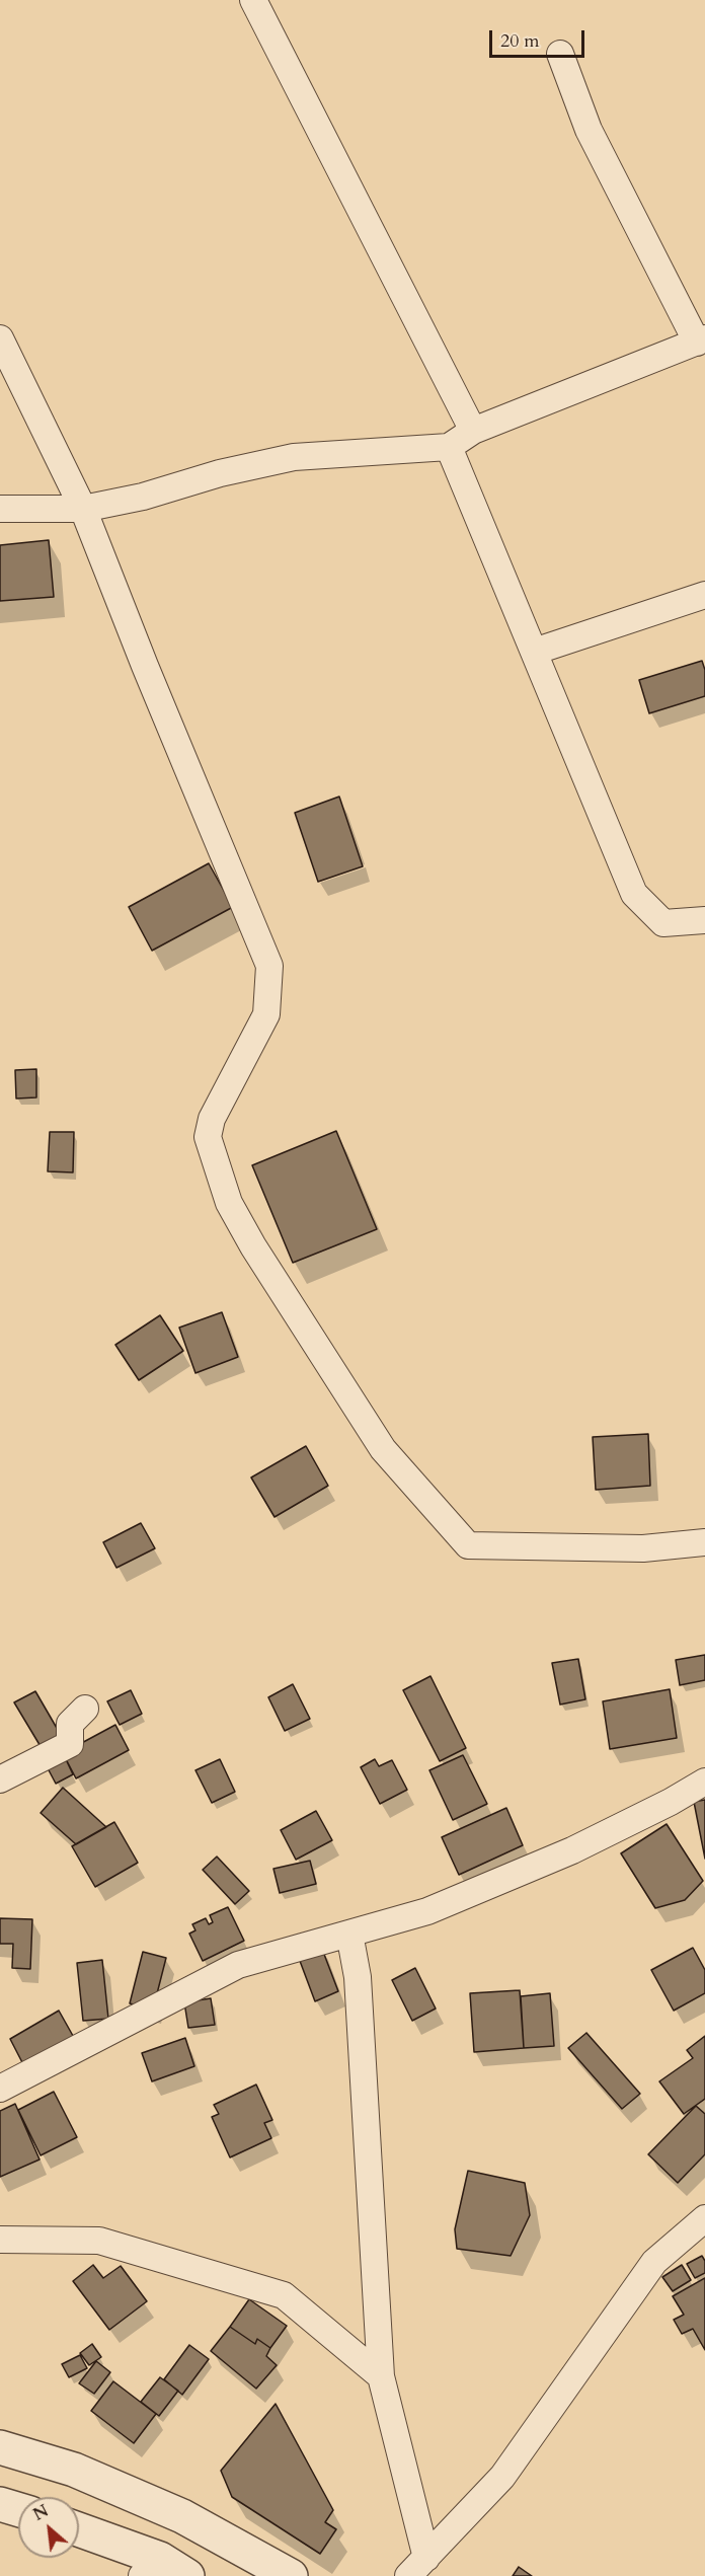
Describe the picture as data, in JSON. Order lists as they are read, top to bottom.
{
  "scale_bar": "20 m",
  "north": "top left"
}
